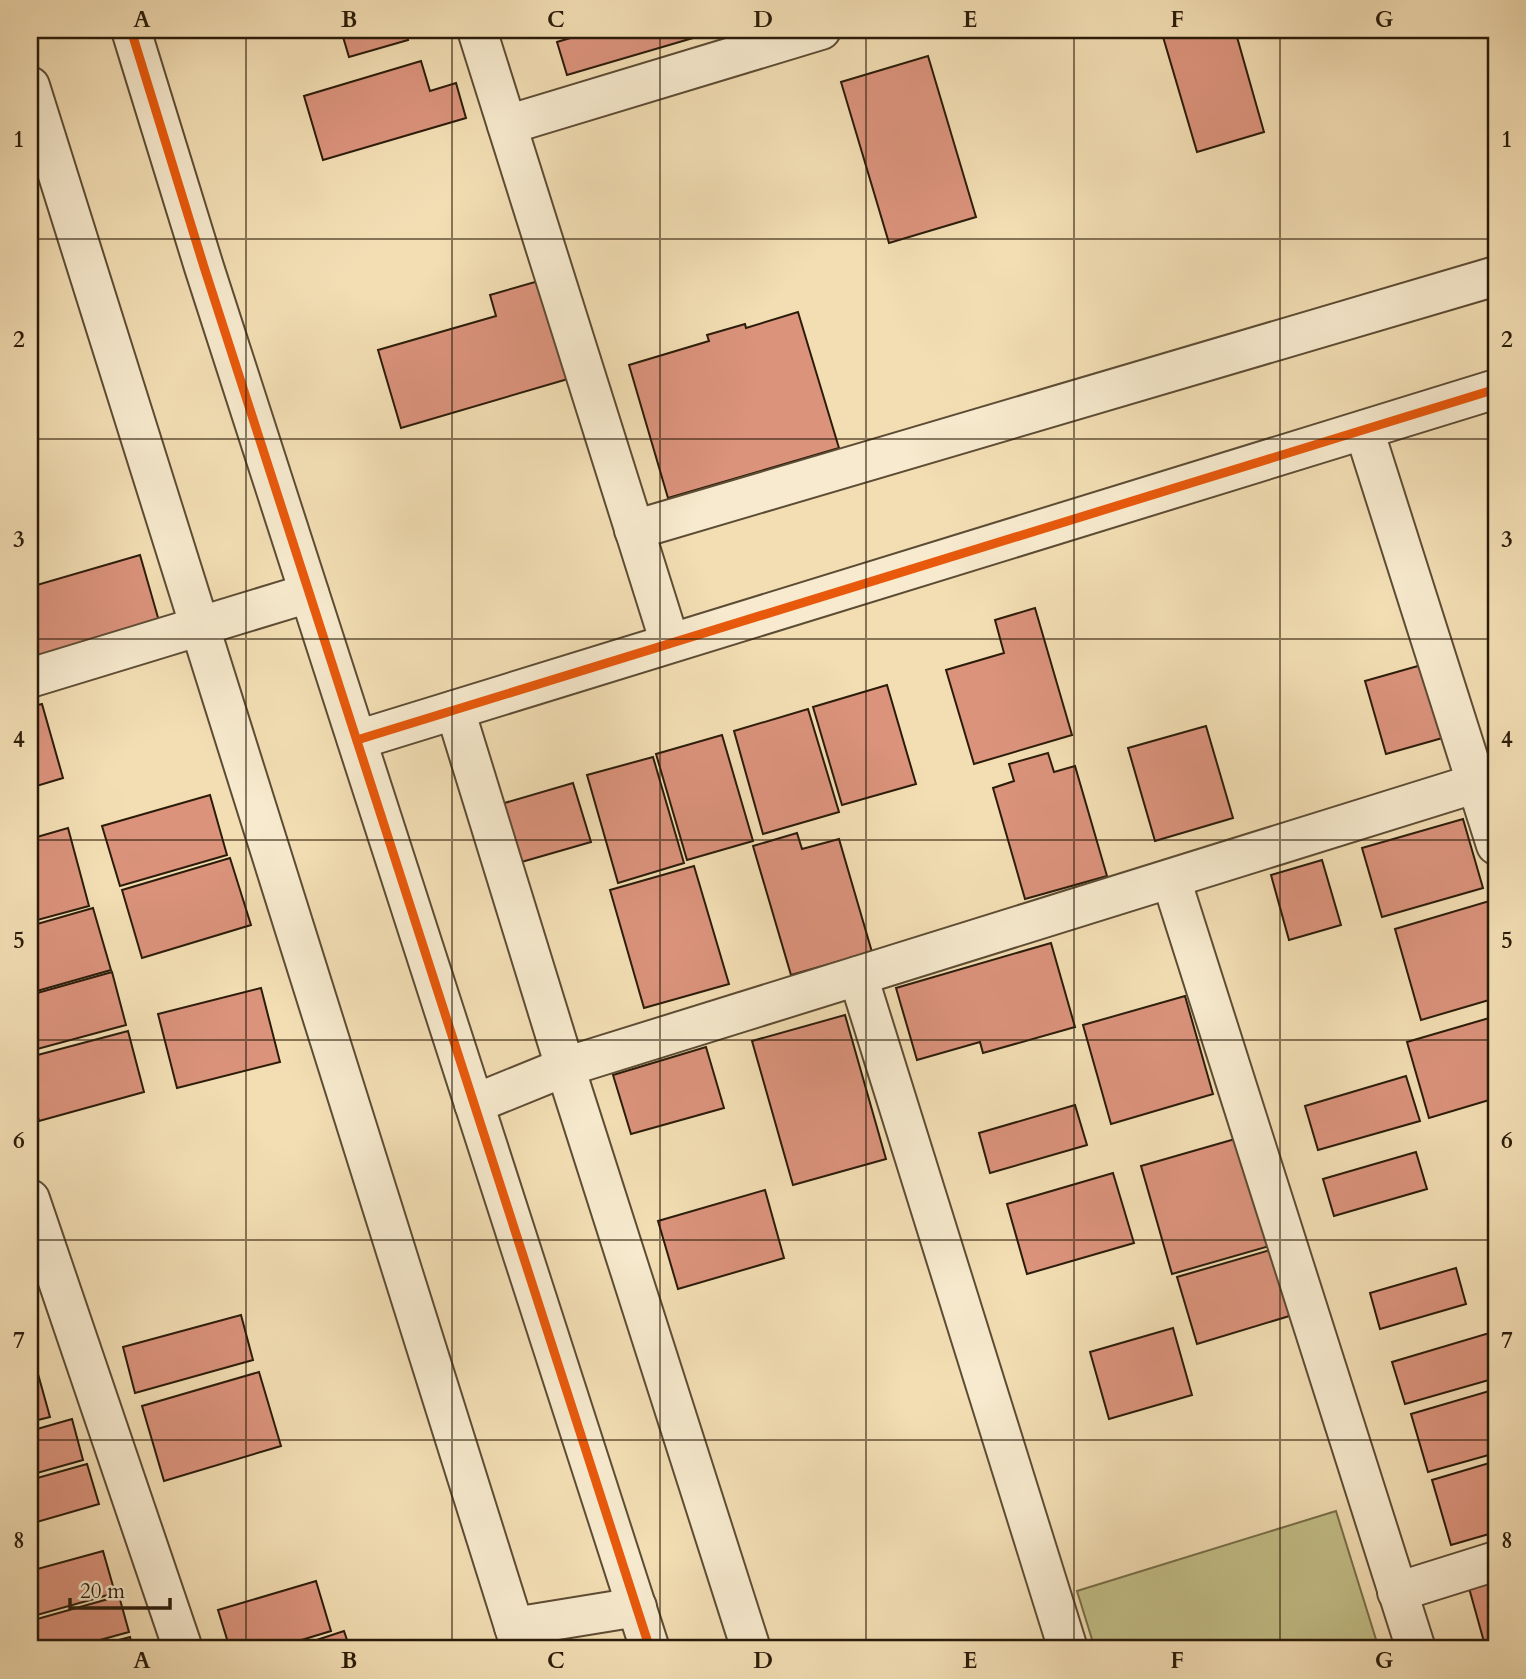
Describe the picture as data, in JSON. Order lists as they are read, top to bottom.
{
  "scale_bar": "20 m",
  "grid": {
    "columns": [
      "A",
      "B",
      "C",
      "D",
      "E",
      "F",
      "G"
    ],
    "rows": [
      "1",
      "2",
      "3",
      "4",
      "5",
      "6",
      "7",
      "8"
    ]
  }
}
